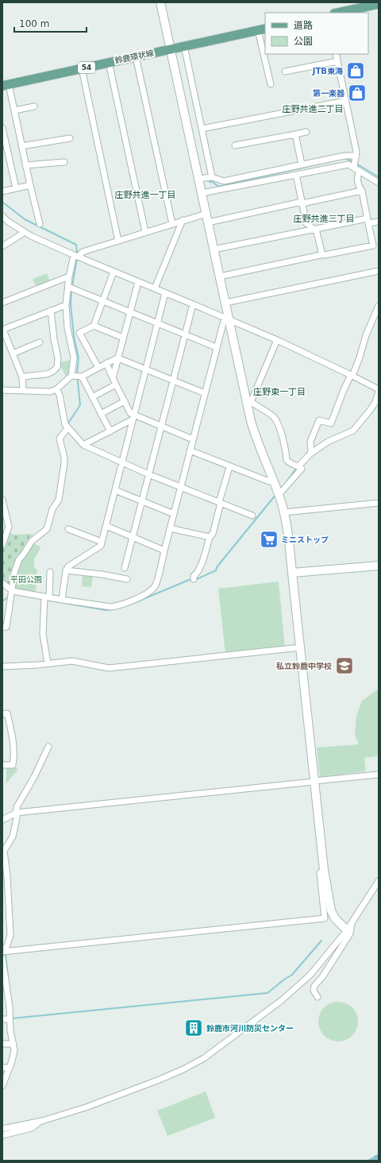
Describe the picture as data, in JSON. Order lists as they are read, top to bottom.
{
  "streets": {
    "main road": ["鈴鹿環状線", "54"]
  },
  "districts": [
    "庄野共進二丁目",
    "庄野共進一丁目",
    "庄野共進三丁目",
    "庄野東一丁目"
  ],
  "parks": ["平田公園"],
  "places": {
    "shop": ["JTB東海", "第一楽器"],
    "supermarket": ["ミニストップ"],
    "school or university": ["私立鈴鹿中学校"],
    "building": ["鈴鹿市河川防災センター"]
  },
  "legend": ["道路", "公園"],
  "scale_bar": "100 m"
}
